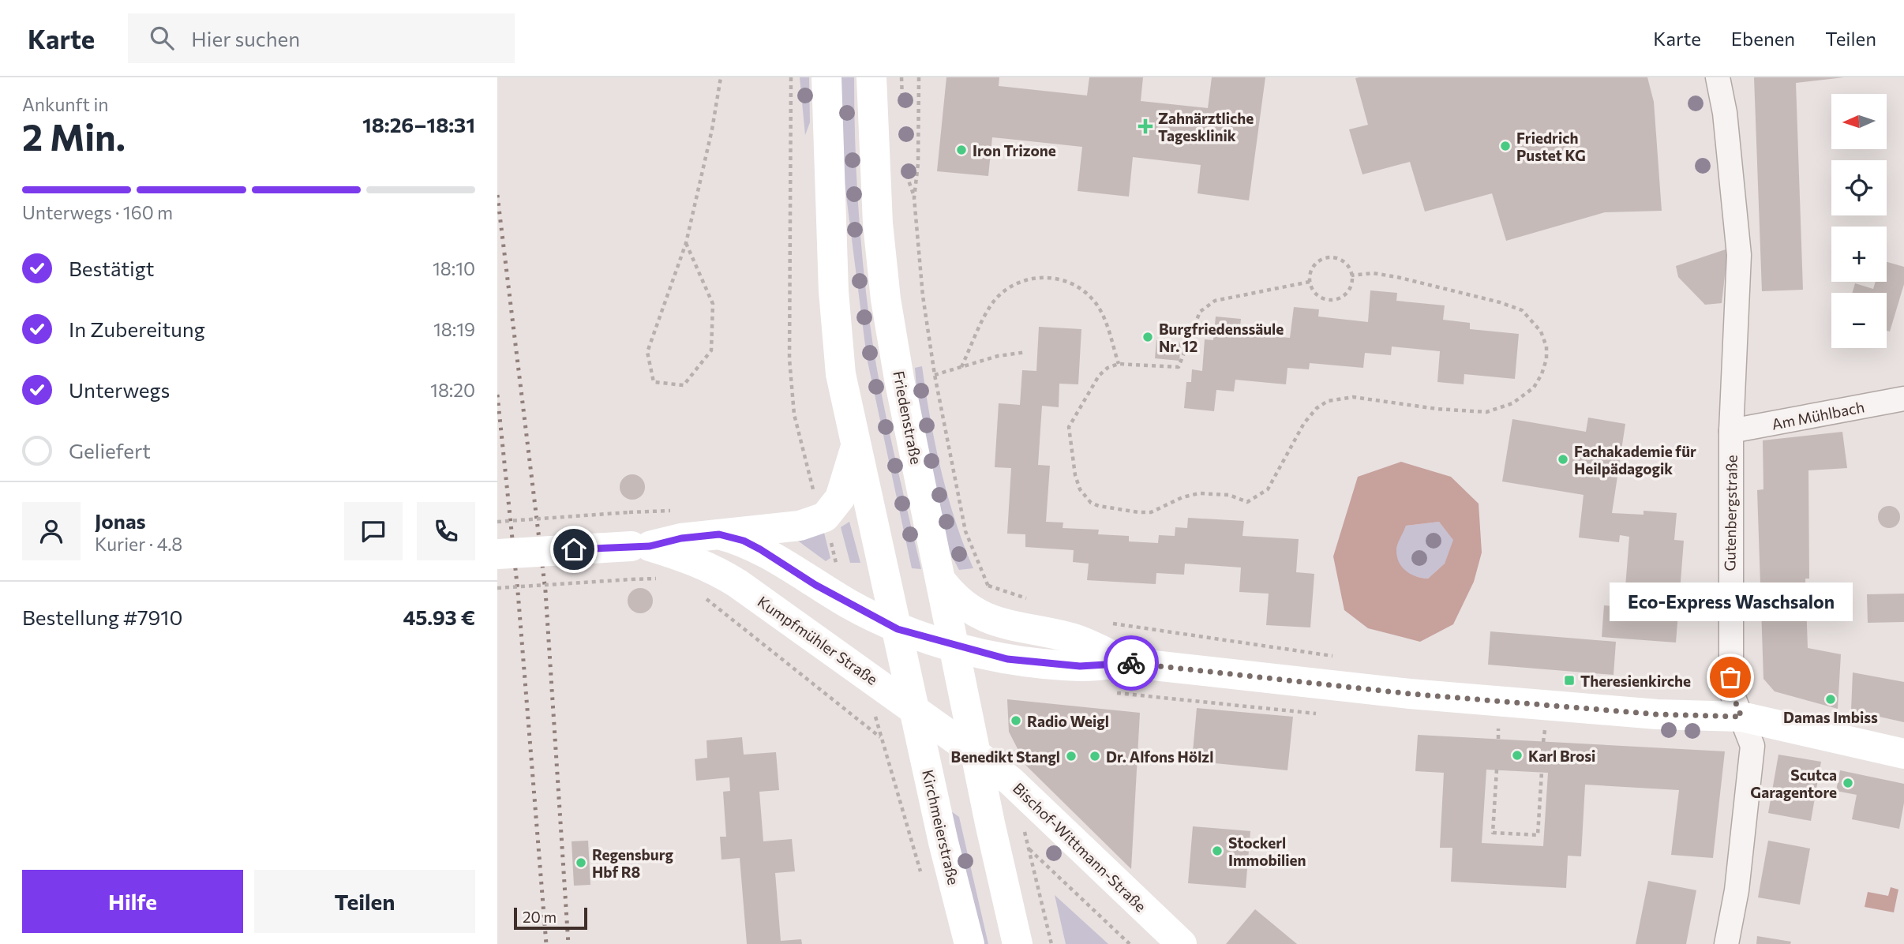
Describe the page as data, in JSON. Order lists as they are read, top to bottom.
{
  "streets": {
    "street": [
      "Am Mühlbach",
      "Friedenstraße",
      "Gutenbergstraße",
      "Kumpfmühler Straße",
      "Kirchmeierstraße",
      "Bischof-Wittmann-Straße"
    ]
  },
  "crossings": [
    ["Am Mühlbach", "Gutenbergstraße"],
    ["Friedenstraße", "Kumpfmühler Straße"],
    ["Friedenstraße", "Bischof-Wittmann-Straße"],
    ["Kumpfmühler Straße", "Kirchmeierstraße"],
    ["Kumpfmühler Straße", "Bischof-Wittmann-Straße"]
  ],
  "places": {
    "health": ["Zahnärztliche Tagesklinik"],
    "other": [
      "Friedrich Pustet KG",
      "Iron Trizone",
      "Burgfriedenssäule Nr. 12",
      "Fachakademie für Heilpädagogik",
      "Eco-Express Waschsalon",
      "Damas Imbiss",
      "Radio Weigl",
      "Karl Brosi",
      "Benedikt Stangl",
      "Dr. Alfons Hölzl",
      "Scutca Garagentore",
      "Stockerl Immobilien",
      "Regensburg Hbf R8"
    ],
    "transit": ["Theresienkirche"]
  },
  "scale_bar": "20 m",
  "north": "left",
  "page": {
    "header": "Karte",
    "search": "Hier suchen",
    "nav": ["Karte", "Ebenen", "Teilen"],
    "heading": ["2 Min.", "Ankunft in", "18:26–18:31"],
    "panel": [
      "Jonas",
      "Kurier · 4.8",
      "Bestellung #7910",
      "45.93 €"
    ],
    "map_buttons": ["+", "−"],
    "bar": "Unterwegs · 160 m",
    "list": [
      ["Bestätigt", "18:10"],
      ["In Zubereitung", "18:19"],
      ["Unterwegs", "18:20"],
      "Geliefert"
    ],
    "bubble": "Eco-Express Waschsalon",
    "buttons": ["Hilfe", "Teilen"],
    "scale": "20 m"
  }
}
